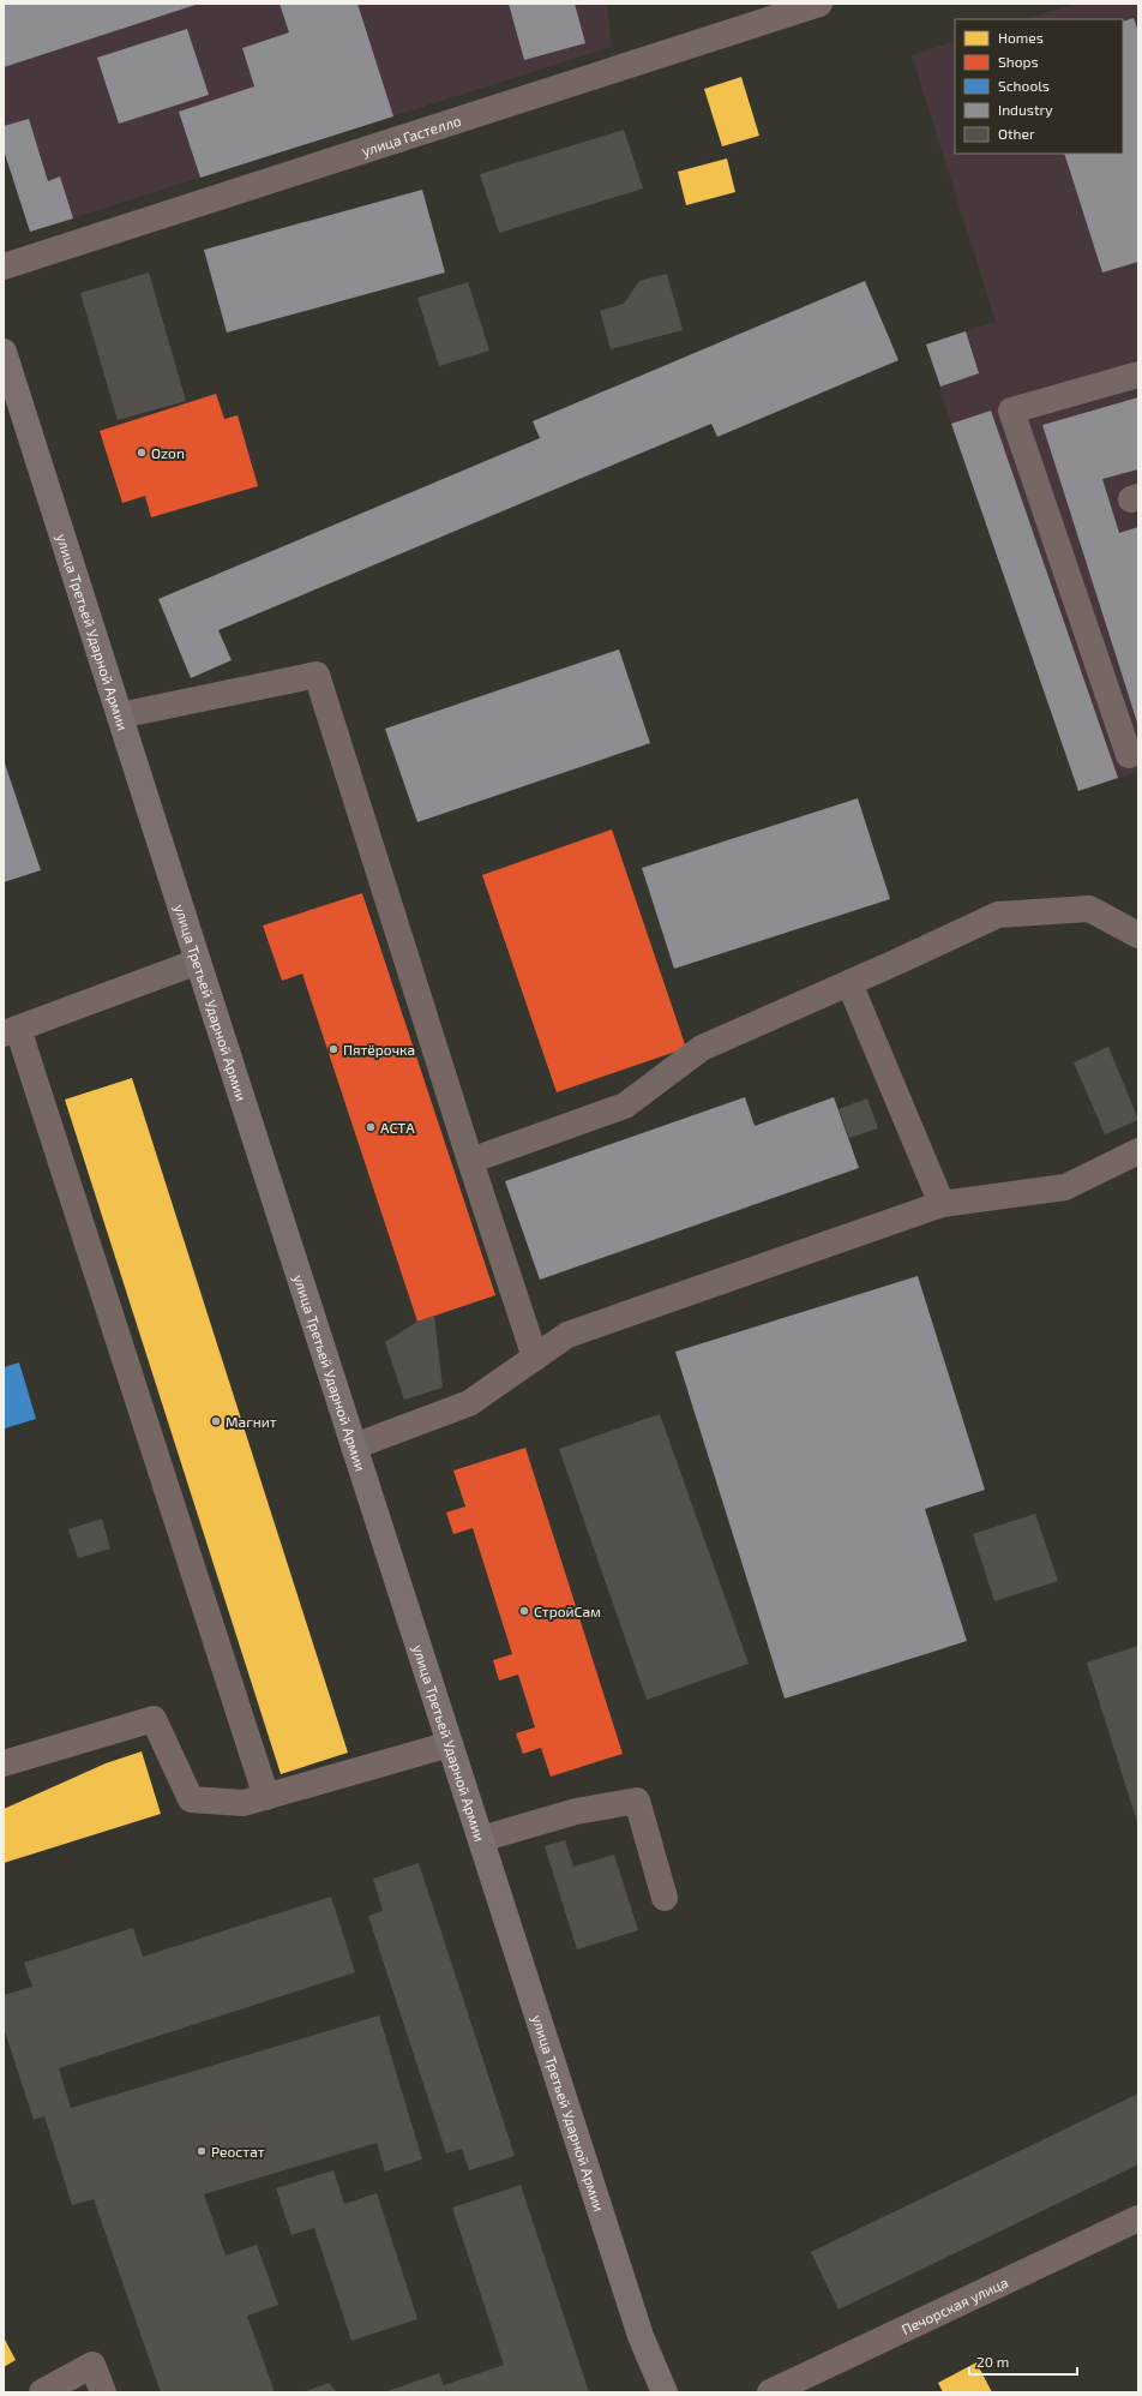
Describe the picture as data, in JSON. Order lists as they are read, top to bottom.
{
  "streets": {
    "main road": ["улица Третьей Ударной Армии"],
    "street": ["улица Гастелло", "Печорская улица"]
  },
  "places": [
    "Ozon",
    "Пятёрочка",
    "АСТА",
    "Магнит",
    "СтройСам",
    "Реостат"
  ],
  "legend": [
    "Homes",
    "Shops",
    "Schools",
    "Industry",
    "Other"
  ],
  "scale_bar": "20 m"
}
